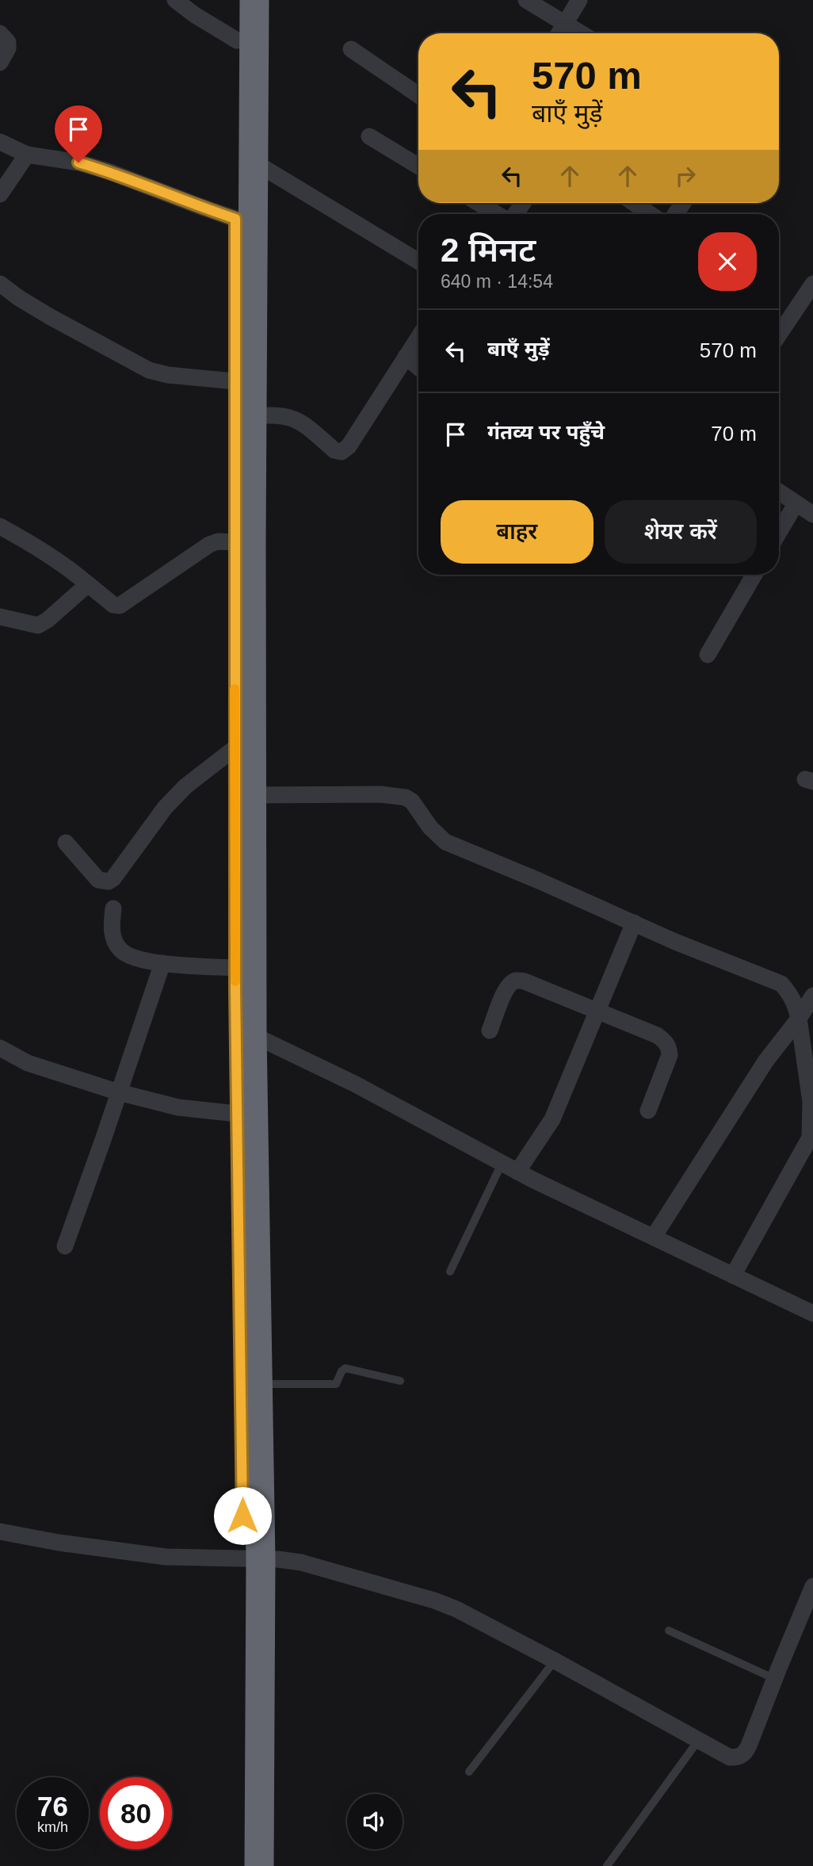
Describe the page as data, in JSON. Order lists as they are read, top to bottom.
{
  "page": {
    "turn": ["570 m", "बाएँ मुड़ें"],
    "heading": ["2 मिनट", "640 m · 14:54"],
    "list": [
      {
        "name": "बाएँ मुड़ें",
        "value": "570 m"
      },
      {
        "name": "गंतव्य पर पहुँचे",
        "value": "70 m"
      }
    ],
    "buttons": ["बाहर", "शेयर करें"],
    "speed": "76 km/h",
    "limit": "80"
  }
}
